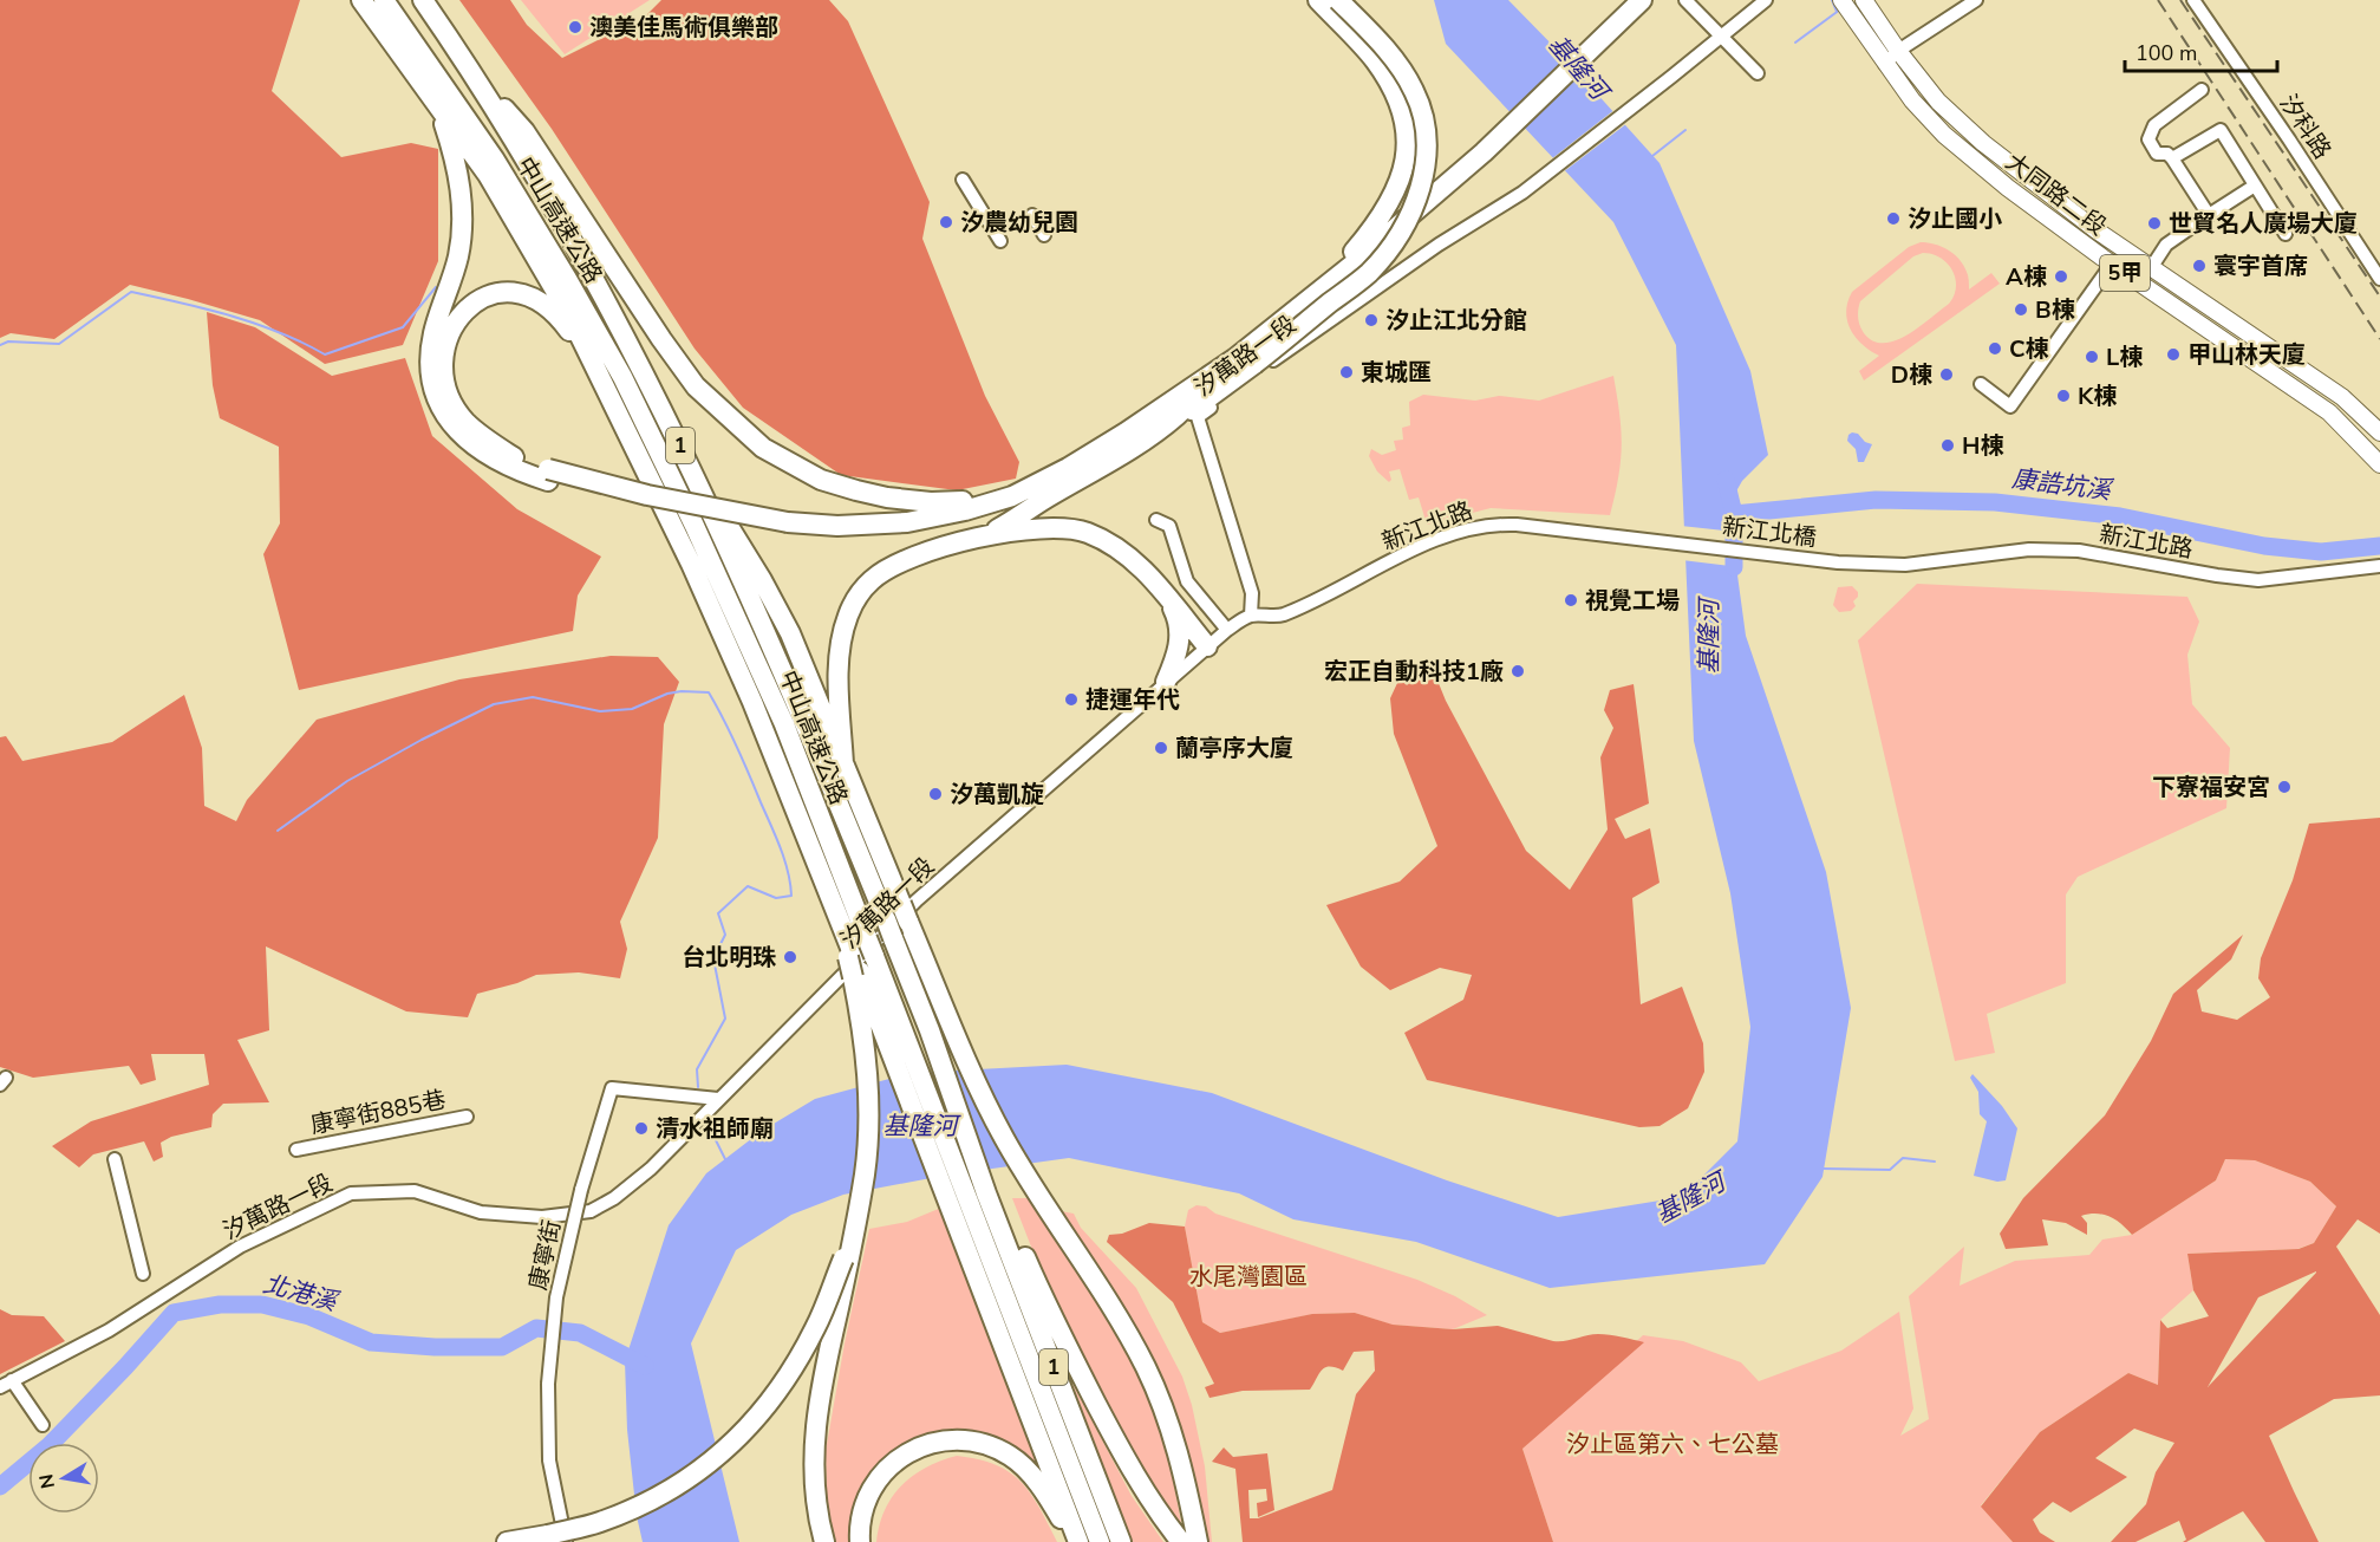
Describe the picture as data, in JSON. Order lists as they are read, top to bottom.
{
  "streets": {
    "highway": ["中山高速公路", "1"],
    "main road": ["大同路二段", "5甲"],
    "street": [
      "汐科路",
      "汐萬路一段",
      "新江北路",
      "新江北橋",
      "康寧街885巷",
      "康寧街"
    ]
  },
  "crossings": [
    ["汐萬路一段", "新江北路"],
    ["汐萬路一段", "康寧街"],
    ["新江北路", "新江北橋"]
  ],
  "water": ["基隆河", "康誥坑溪", "北港溪"],
  "parks": ["水尾灣園區", "汐止區第六、七公墓"],
  "places": [
    "澳美佳馬術俱樂部",
    "汐止國小",
    "汐農幼兒園",
    "世貿名人廣場大廈",
    "寰宇首席",
    "A棟",
    "B棟",
    "汐止江北分館",
    "C棟",
    "甲山林天廈",
    "L棟",
    "東城匯",
    "D棟",
    "K棟",
    "H棟",
    "視覺工場",
    "宏正自動科技1廠",
    "捷運年代",
    "蘭亭序大廈",
    "下寮福安宮",
    "汐萬凱旋",
    "台北明珠",
    "清水祖師廟"
  ],
  "scale_bar": "100 m",
  "north": "left"
}
